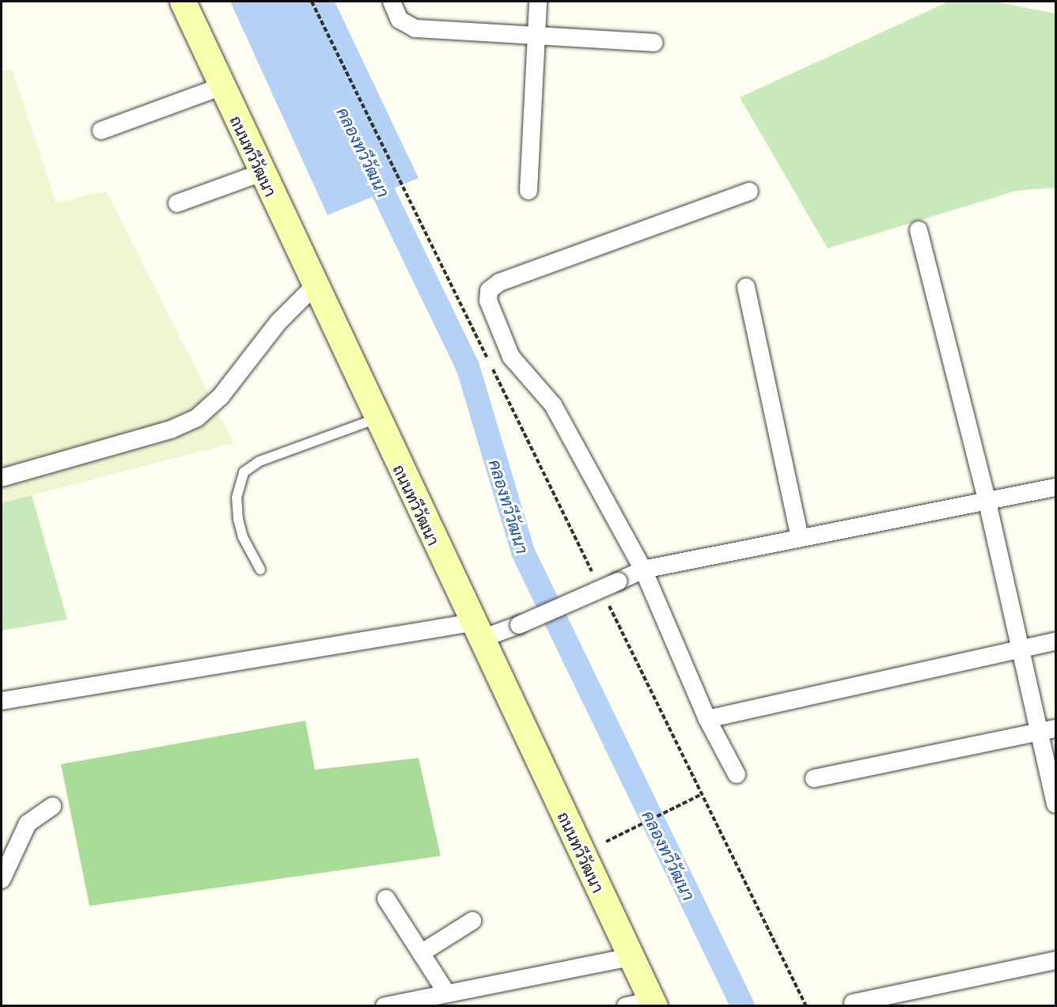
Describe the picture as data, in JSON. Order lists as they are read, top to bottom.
{
  "streets": {
    "main road": ["ถนนทวีวัฒนา"]
  },
  "water": ["คลองทวีวัฒนา"]
}
